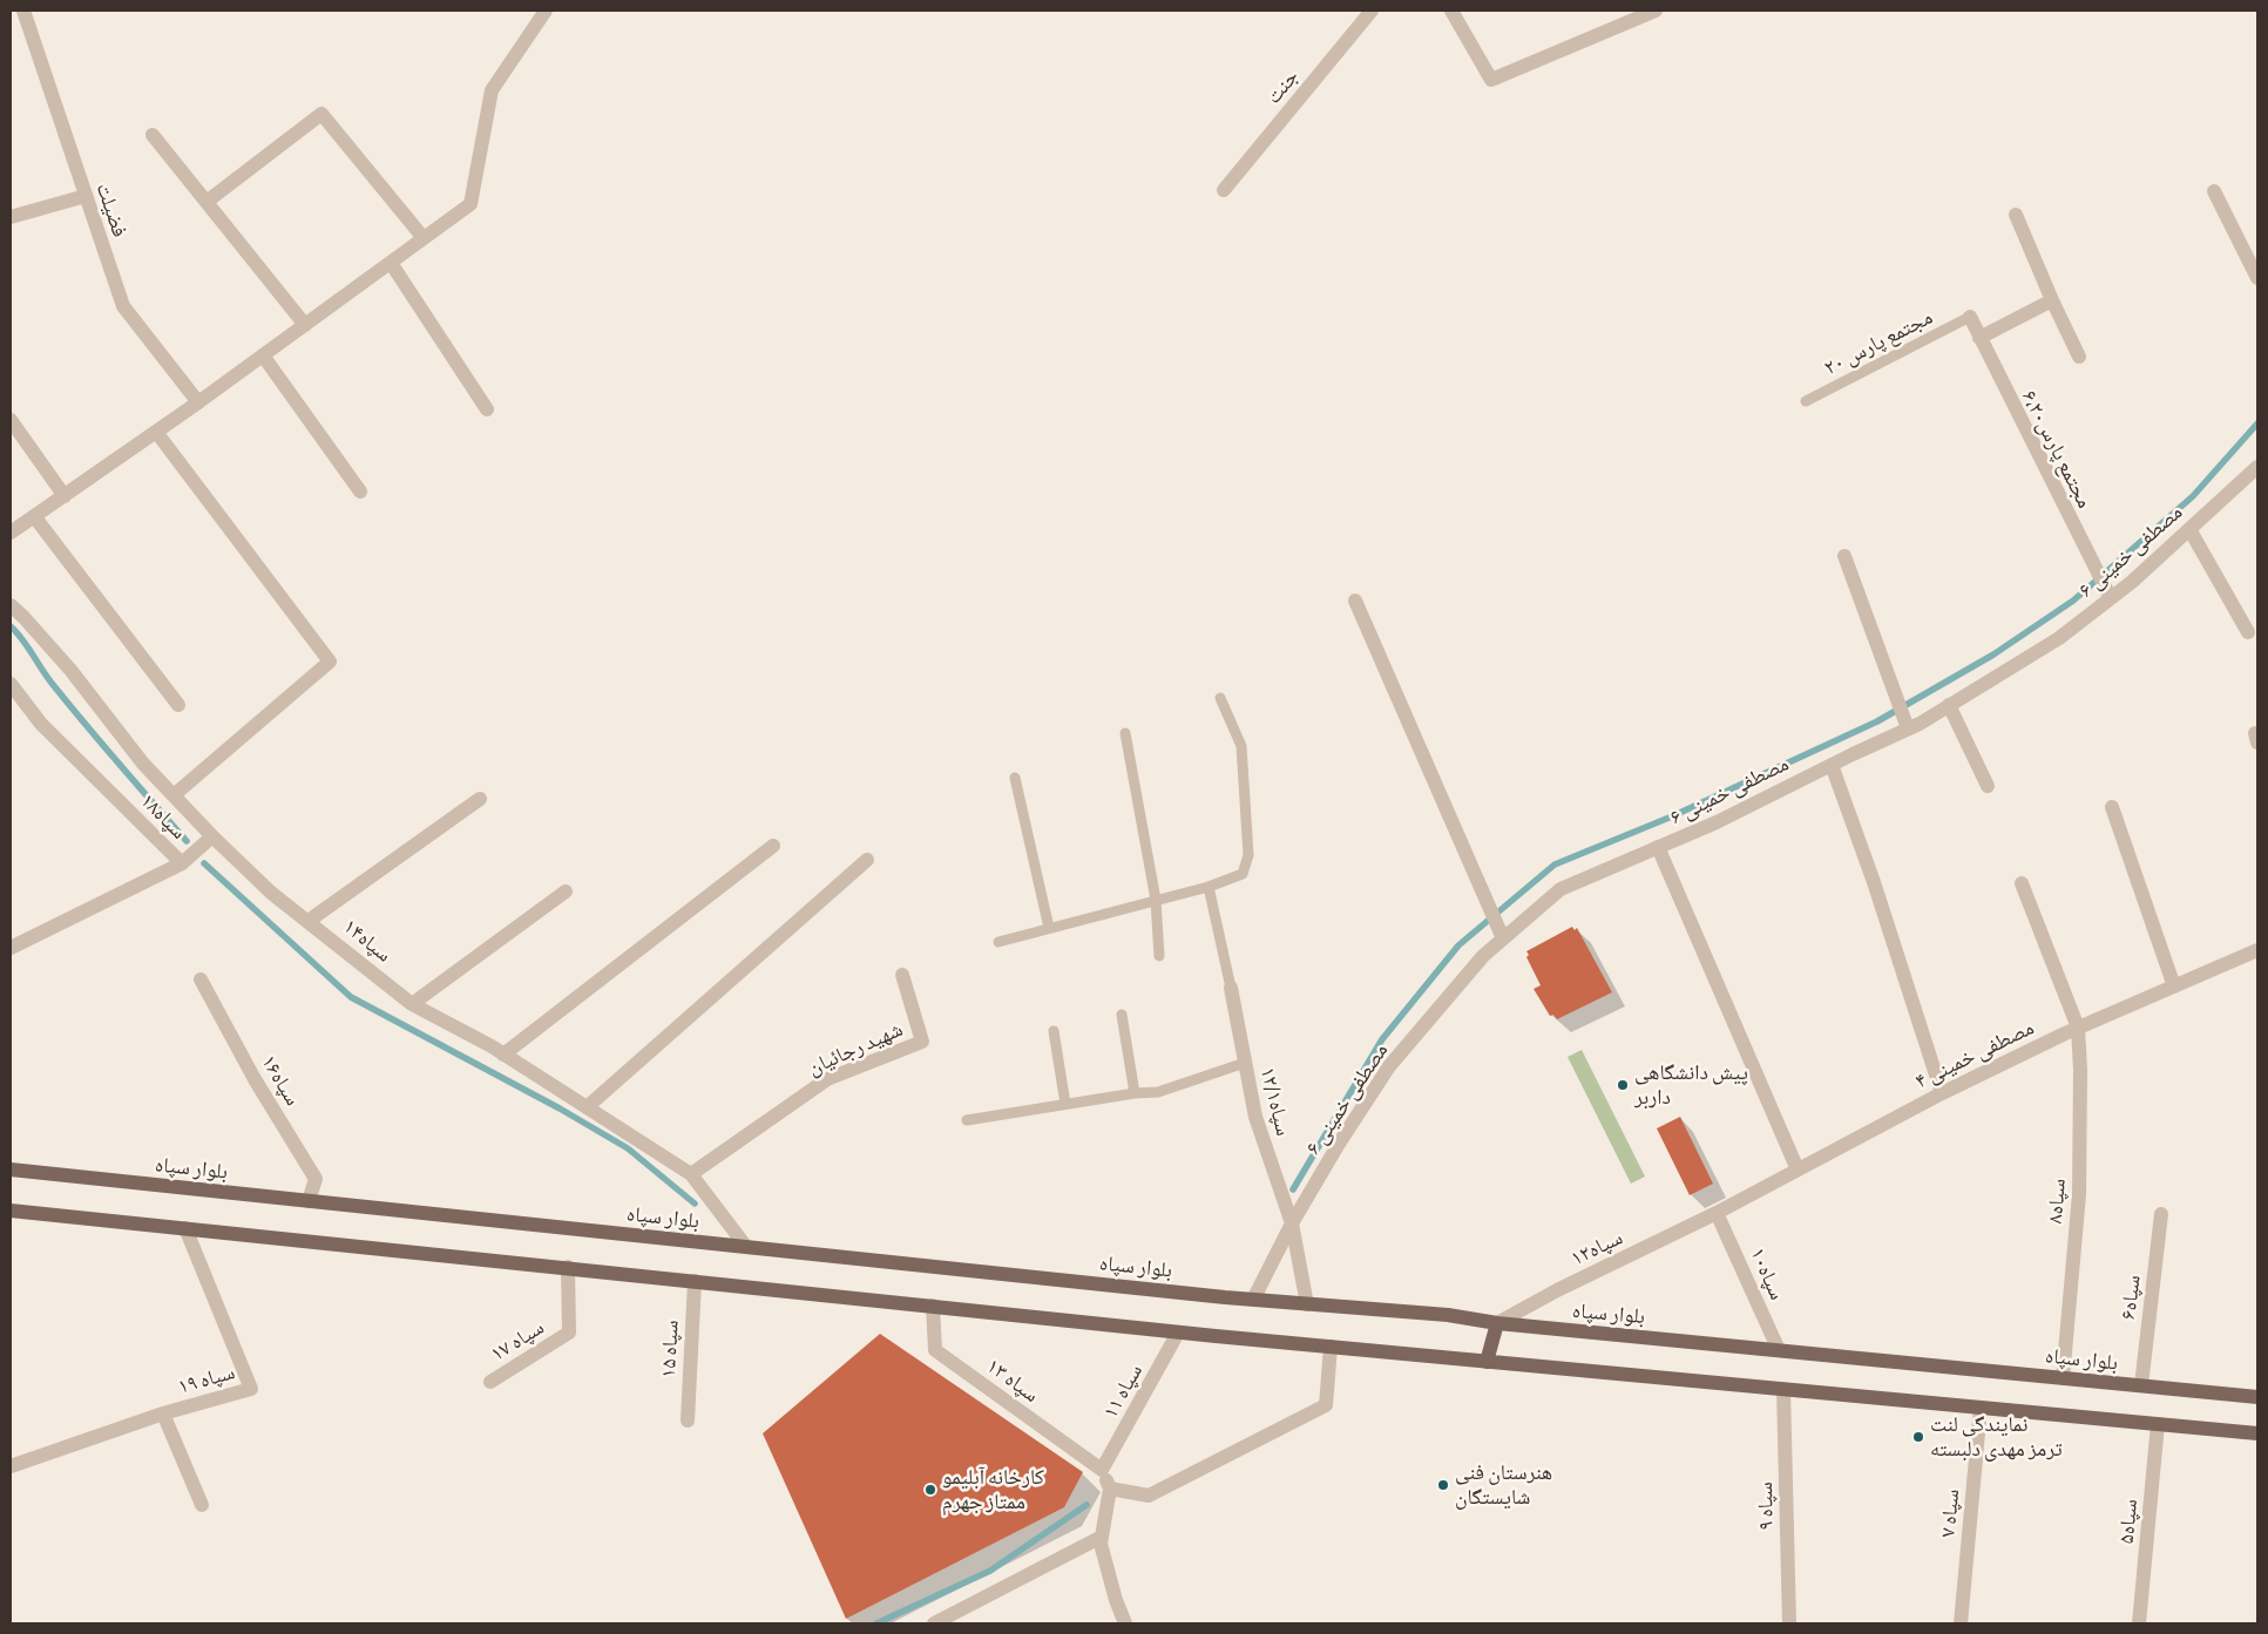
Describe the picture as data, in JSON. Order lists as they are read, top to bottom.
{
  "streets": {
    "main road": ["بلوار سپاه"],
    "street": [
      "جنت",
      "فضیلت",
      "۶،مجتمع پارس۲۰",
      "مصطفی خمینی ۶",
      "سپاه۱۸",
      "سپاه۱۴",
      "شهید رجائیان",
      "مصطفی خمینی ۴",
      "سپاه۱۶",
      "سپاه۱۲/۱",
      "سپاه۸",
      "سپاه۱۲",
      "سپاه۱۰",
      "سپاه۶",
      "سپاه ۱۷",
      "سپاه ۱۵",
      "سپاه ۱۹",
      "سپاه ۱۳",
      "سپاه ۱۱",
      "سپاه ۹",
      "سپاه ۷",
      "سپاه۵"
    ],
    "lane": ["مجتمع پارس ۲۰"]
  },
  "crossings": [
    ["مجتمع پارس ۲۰", "۶،مجتمع پارس۲۰"],
    ["۶،مجتمع پارس۲۰", "مصطفی خمینی ۶"],
    ["مصطفی خمینی ۶", "سپاه۱۲/۱"],
    ["سپاه۱۴", "شهید رجائیان"],
    ["سپاه۱۴", "بلوار سپاه"],
    ["مصطفی خمینی ۴", "سپاه۸"],
    ["مصطفی خمینی ۴", "سپاه۱۲"],
    ["مصطفی خمینی ۴", "سپاه۱۰"],
    ["سپاه۱۶", "بلوار سپاه"],
    ["سپاه۱۲/۱", "بلوار سپاه"],
    ["بلوار سپاه", "سپاه۸"],
    ["بلوار سپاه", "سپاه۱۲"],
    ["بلوار سپاه", "سپاه۱۰"],
    ["بلوار سپاه", "سپاه۶"],
    ["سپاه۱۲", "سپاه۱۰"],
    ["سپاه ۱۳", "سپاه ۱۱"]
  ],
  "places": [
    "پیش دانشگاهی داربر",
    "نمایندگی لنت ترمز مهدی دلبسته",
    "هنرستان فنی شایستگان",
    "کارخانه آبلیمو ممتاز جهرم"
  ]
}
